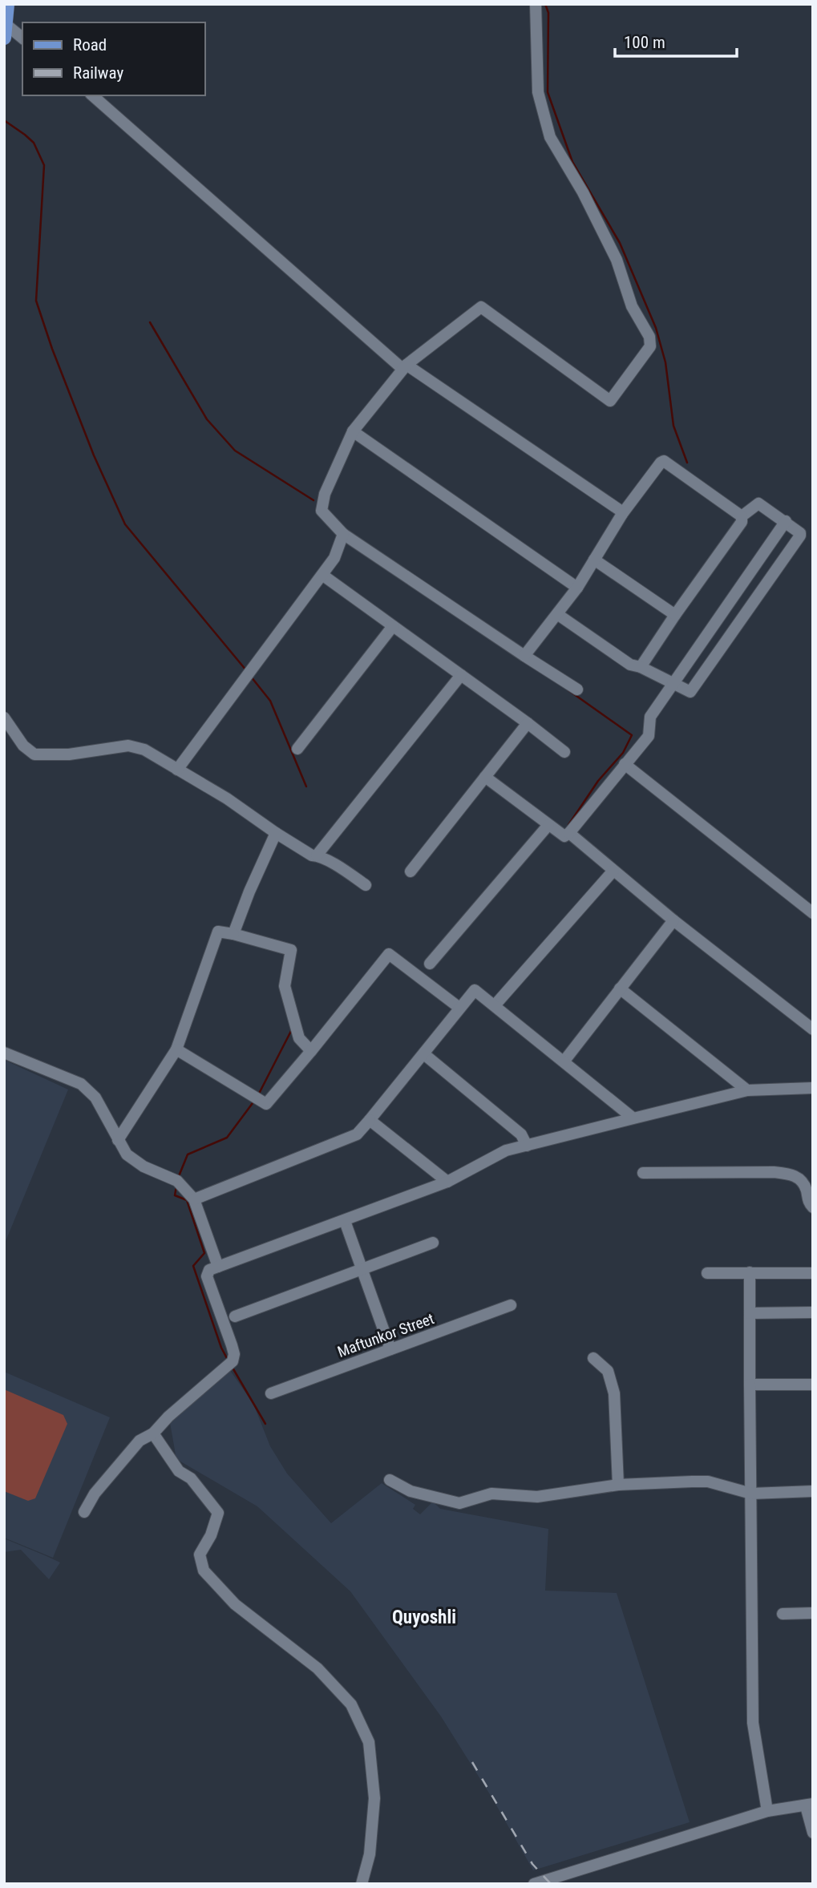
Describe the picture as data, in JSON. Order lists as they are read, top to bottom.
{
  "streets": {
    "street": ["Maftunkor Street"]
  },
  "districts": ["Quyoshli"],
  "legend": ["Road", "Railway"],
  "scale_bar": "100 m"
}
